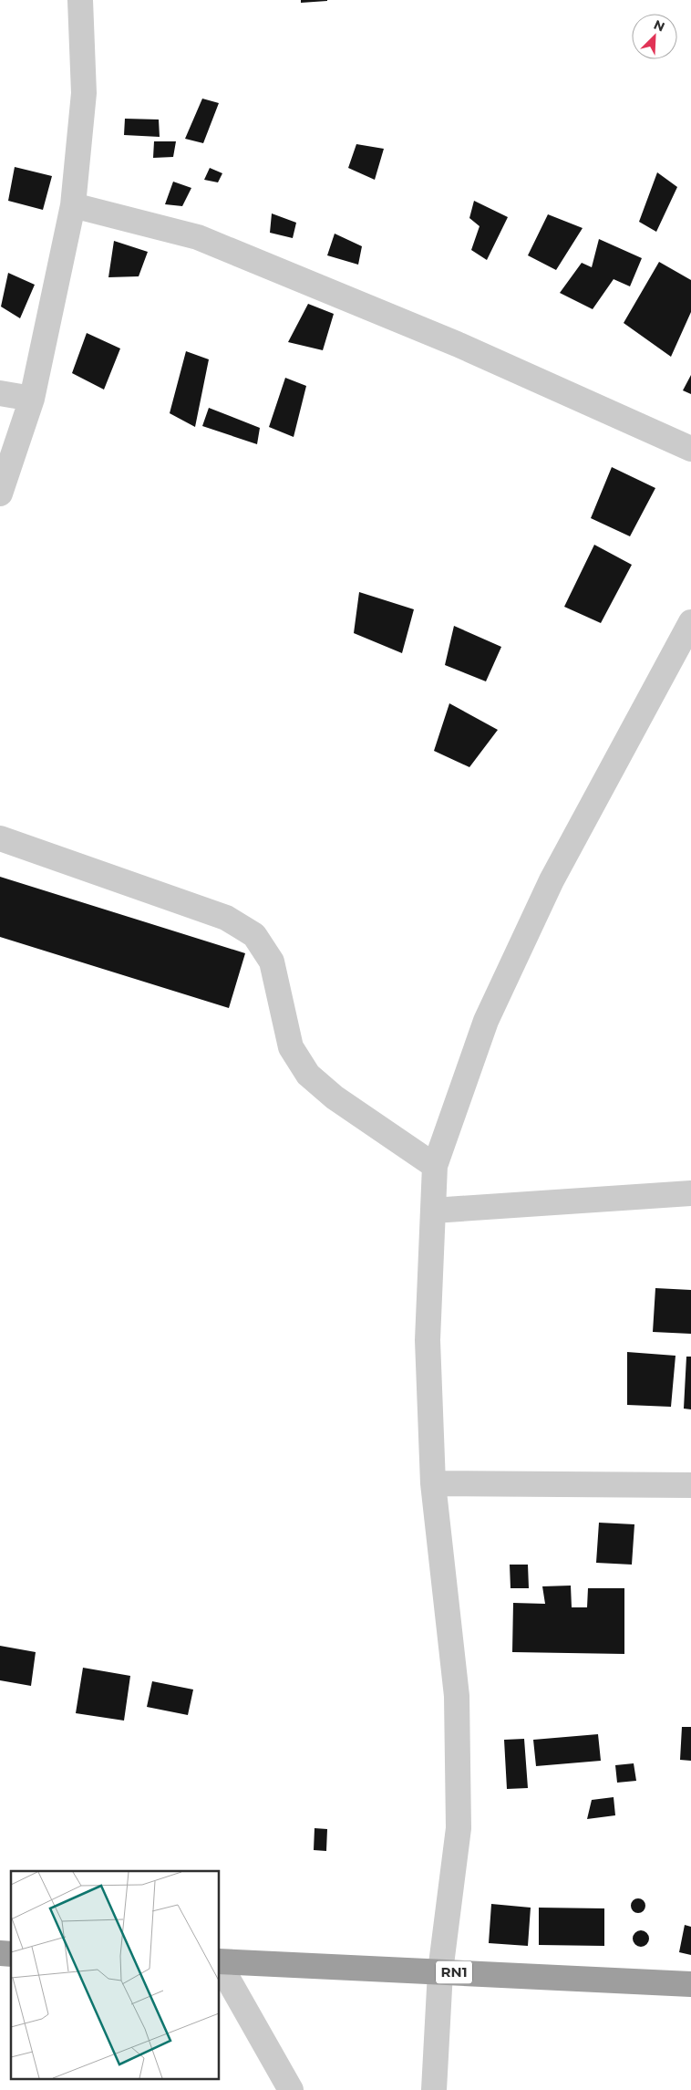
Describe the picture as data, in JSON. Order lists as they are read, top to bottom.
{
  "streets": {
    "highway": ["RN1"]
  },
  "north": "top right"
}
